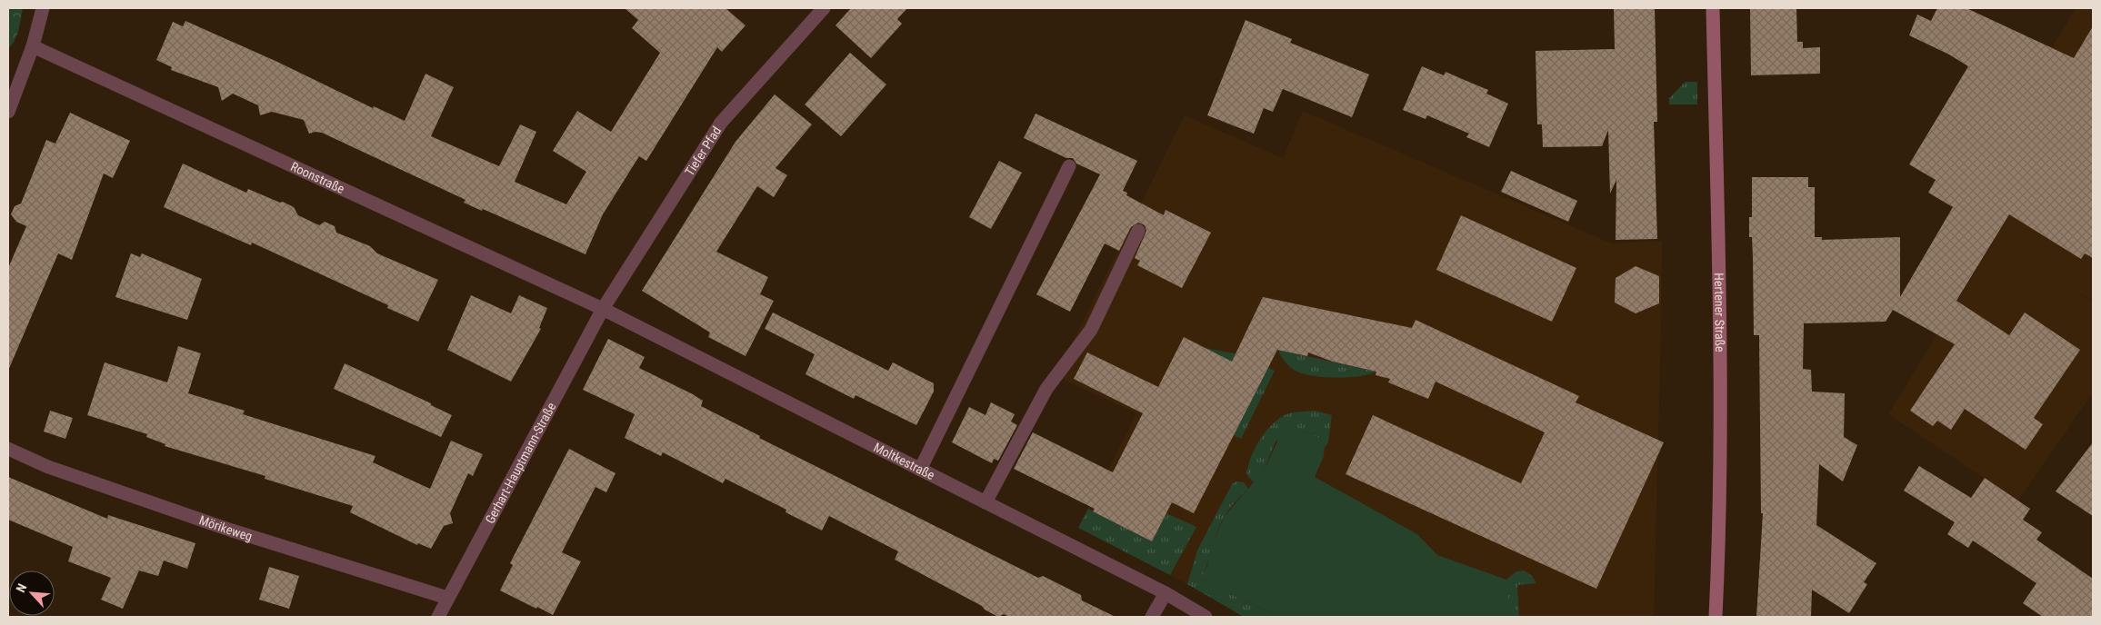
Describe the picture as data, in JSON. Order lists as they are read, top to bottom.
{
  "streets": {
    "main road": ["Hertener Straße"],
    "street": [
      "Tiefer Pfad",
      "Roonstraße",
      "Moltkestraße",
      "Gerhart-Hauptmann-Straße",
      "Mörikeweg"
    ]
  },
  "crossings": [
    ["Tiefer Pfad", "Roonstraße"],
    ["Tiefer Pfad", "Moltkestraße"],
    ["Tiefer Pfad", "Gerhart-Hauptmann-Straße"],
    ["Roonstraße", "Moltkestraße"],
    ["Roonstraße", "Gerhart-Hauptmann-Straße"],
    ["Moltkestraße", "Gerhart-Hauptmann-Straße"],
    ["Gerhart-Hauptmann-Straße", "Mörikeweg"]
  ],
  "north": "top left"
}
